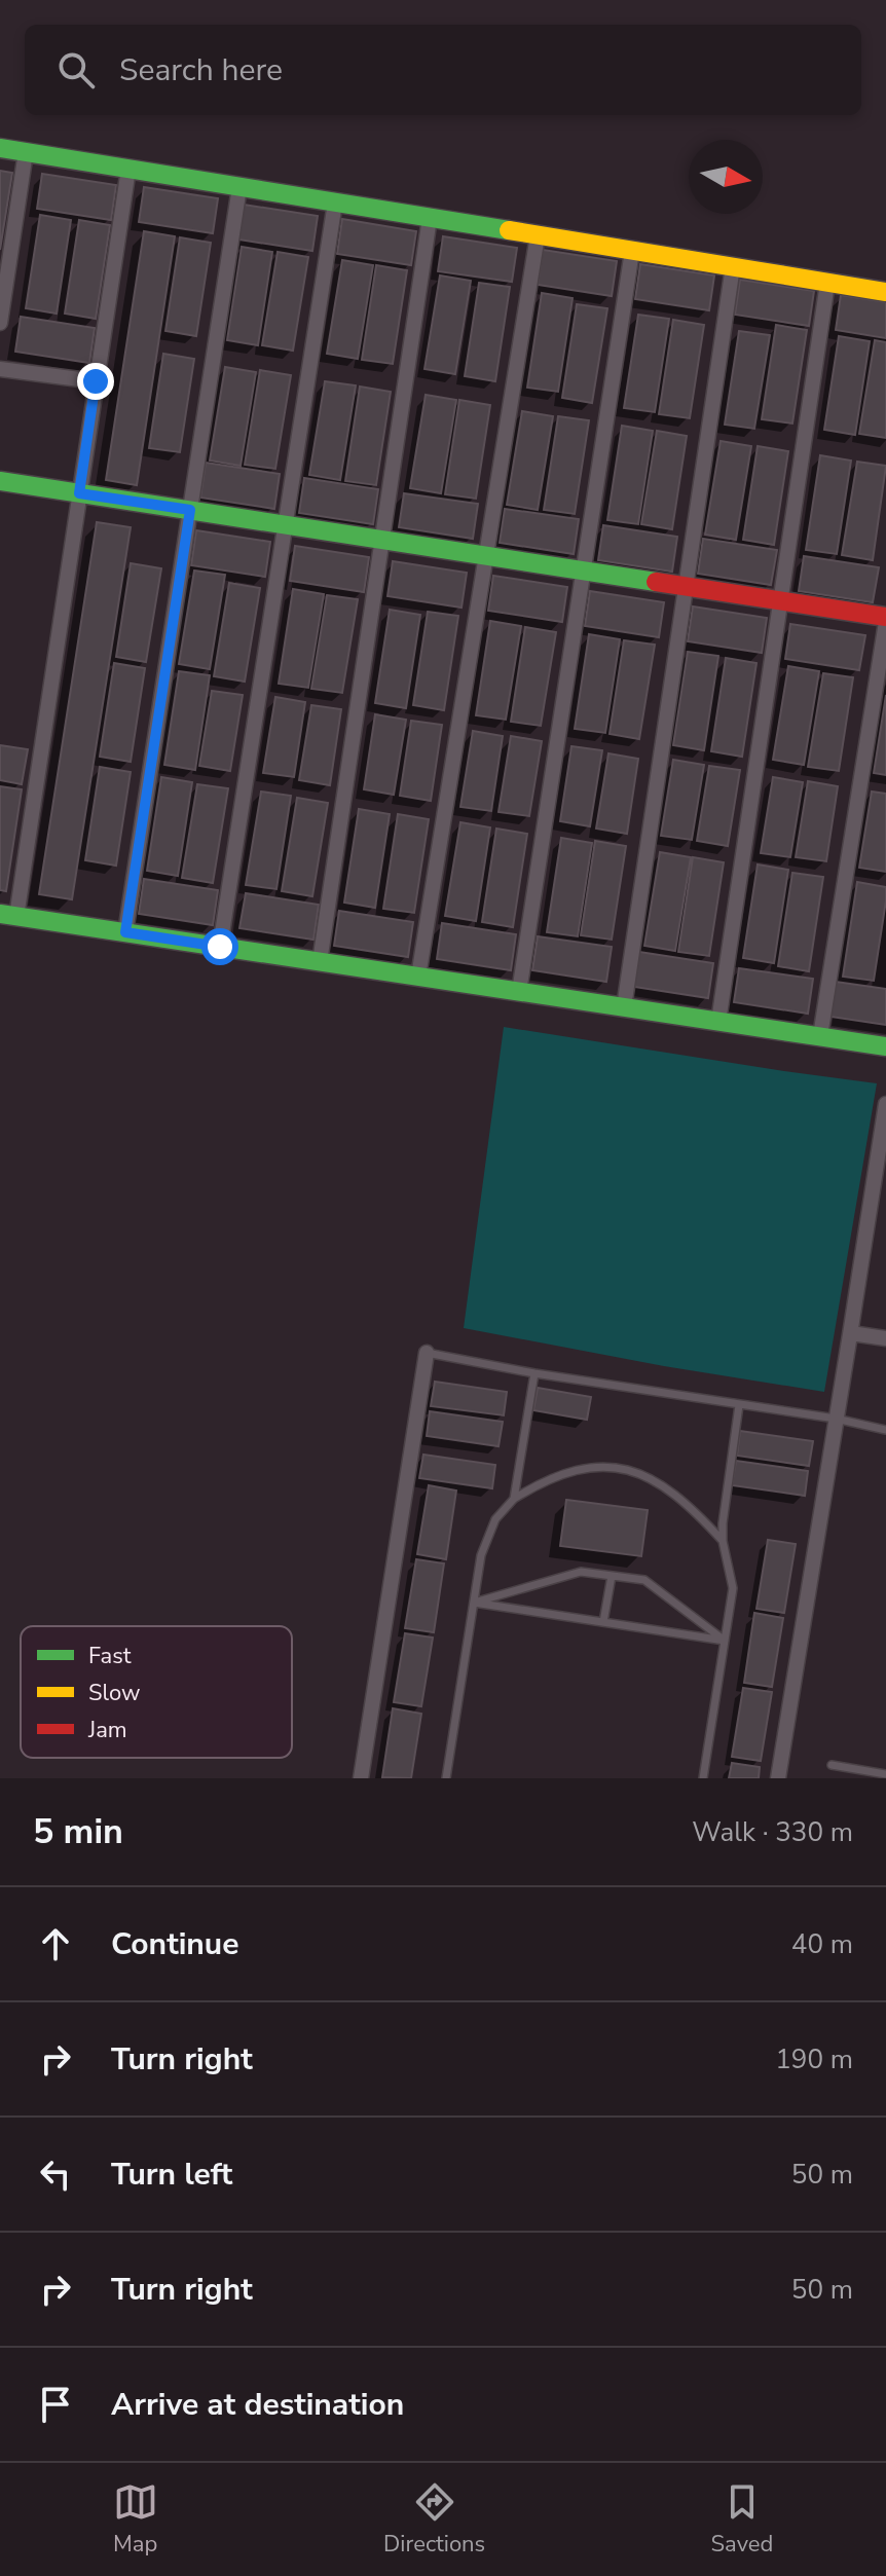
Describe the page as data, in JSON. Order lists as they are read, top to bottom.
{
  "legend": ["Fast", "Slow", "Jam"],
  "north": "right",
  "page": {
    "search": "Search here",
    "heading": ["5 min", "Walk · 330 m"],
    "list": [
      ["Continue", "40 m"],
      ["Turn right", "190 m"],
      ["Turn left", "50 m"],
      ["Turn right", "50 m"],
      "Arrive at destination"
    ],
    "nav": ["Map", "Directions", "Saved"]
  }
}
